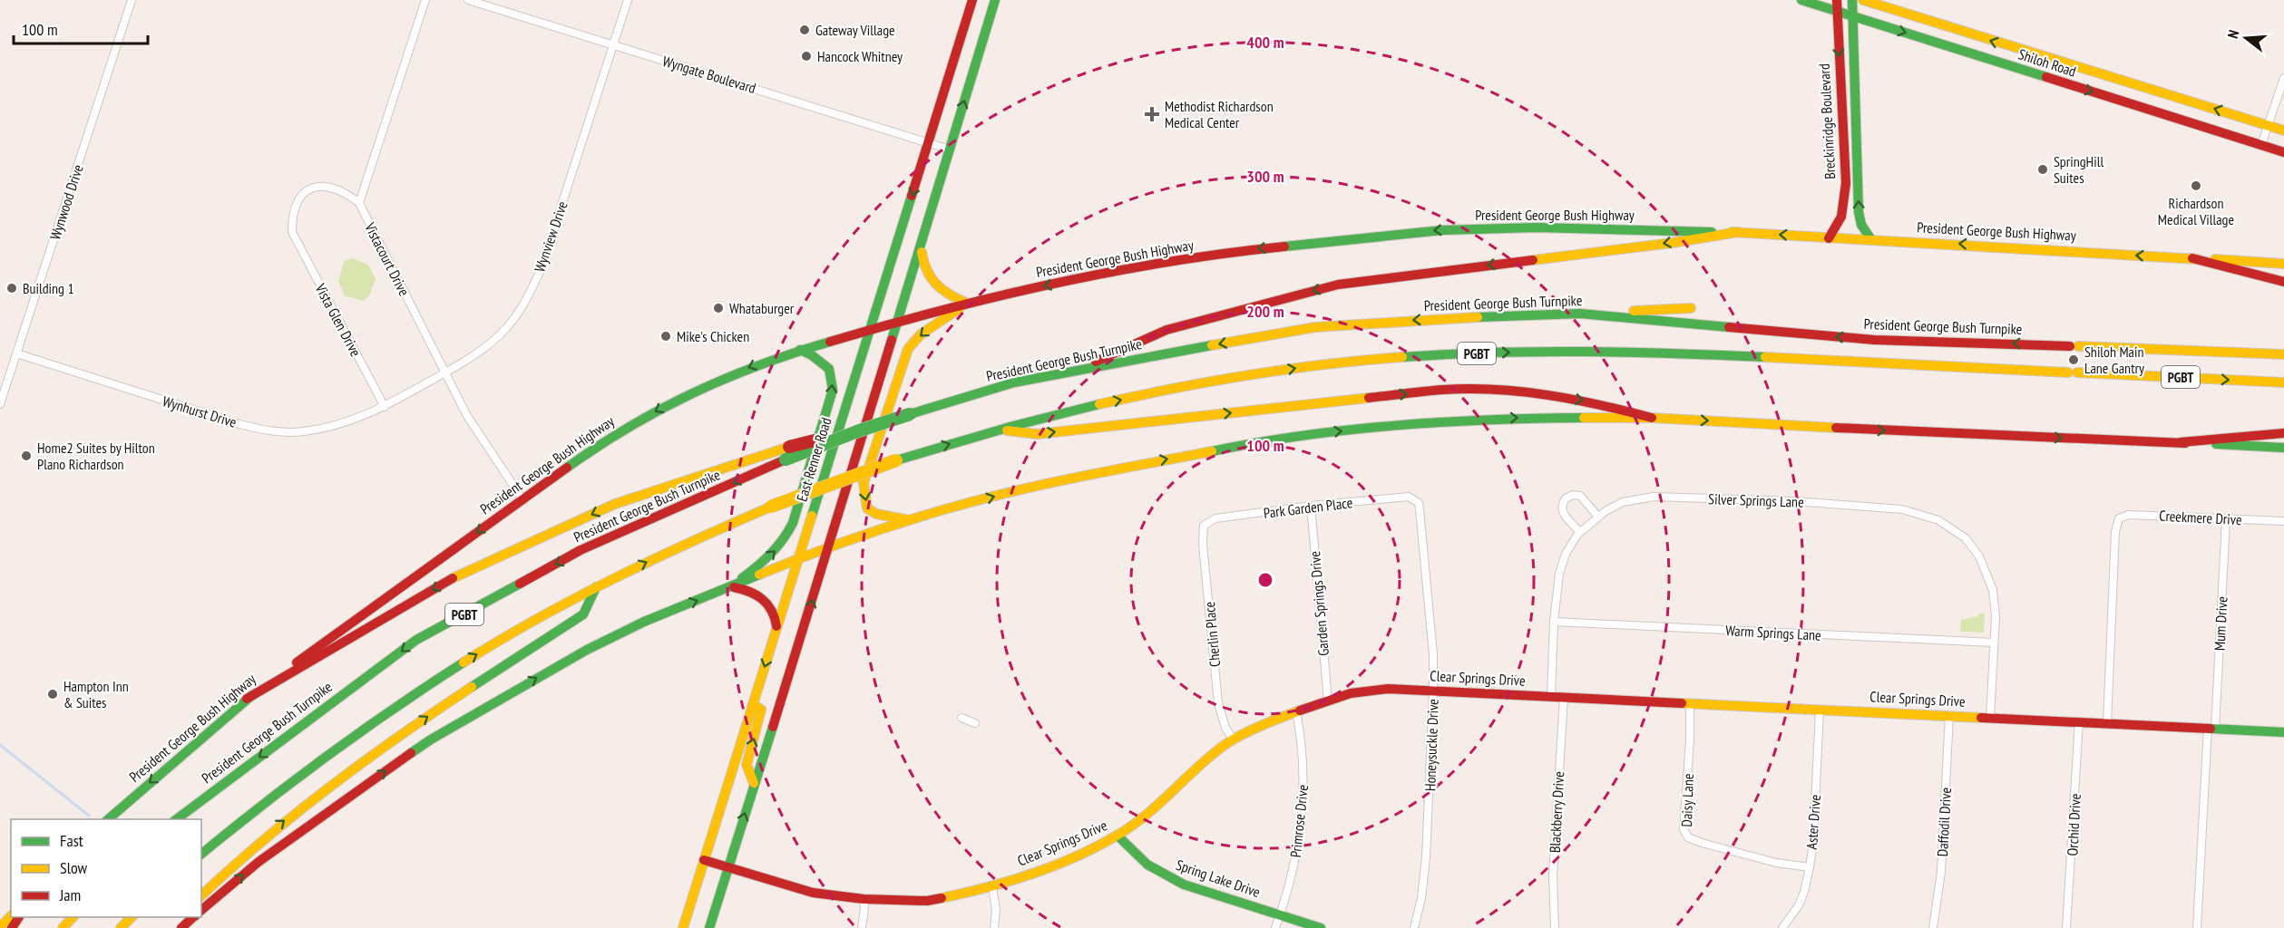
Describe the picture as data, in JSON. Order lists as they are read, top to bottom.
{
  "streets": {
    "main road": [
      "Shiloh Road",
      "Breckinridge Boulevard",
      "President George Bush Highway",
      "President George Bush Turnpike",
      "PGBT",
      "East Renner Road",
      "Clear Springs Drive",
      "Spring Lake Drive"
    ],
    "street": [
      "Wyngate Boulevard",
      "Wynwood Drive",
      "Wynview Drive",
      "Vistacourt Drive",
      "Vista Glen Drive",
      "Wynhurst Drive",
      "Silver Springs Lane",
      "Park Garden Place",
      "Creekmere Drive",
      "Garden Springs Drive",
      "Mum Drive",
      "Warm Springs Lane",
      "Cherlin Place",
      "Honeysuckle Drive",
      "Daisy Lane",
      "Blackberry Drive",
      "Primrose Drive",
      "Aster Drive",
      "Daffodil Drive",
      "Orchid Drive"
    ]
  },
  "crossings": [
    ["Shiloh Road", "Breckinridge Boulevard"],
    ["Wyngate Boulevard", "Wynview Drive"],
    ["Wyngate Boulevard", "East Renner Road"],
    ["Breckinridge Boulevard", "President George Bush Highway"],
    ["Wynwood Drive", "Wynhurst Drive"],
    ["President George Bush Highway", "Vistacourt Drive"],
    ["President George Bush Highway", "East Renner Road"],
    ["Wynview Drive", "Vistacourt Drive"],
    ["Wynview Drive", "Vista Glen Drive"],
    ["Wynview Drive", "Wynhurst Drive"],
    ["Vistacourt Drive", "Vista Glen Drive"],
    ["Vista Glen Drive", "Wynhurst Drive"],
    ["East Renner Road", "Clear Springs Drive"],
    ["Silver Springs Lane", "Warm Springs Lane"],
    ["Silver Springs Lane", "Clear Springs Drive"],
    ["Silver Springs Lane", "Blackberry Drive"],
    ["Park Garden Place", "Garden Springs Drive"],
    ["Park Garden Place", "Cherlin Place"],
    ["Park Garden Place", "Honeysuckle Drive"],
    ["Creekmere Drive", "Mum Drive"],
    ["Creekmere Drive", "Clear Springs Drive"],
    ["Garden Springs Drive", "Clear Springs Drive"],
    ["Mum Drive", "Clear Springs Drive"],
    ["Cherlin Place", "Clear Springs Drive"],
    ["Clear Springs Drive", "Honeysuckle Drive"],
    ["Clear Springs Drive", "Daisy Lane"],
    ["Clear Springs Drive", "Blackberry Drive"],
    ["Clear Springs Drive", "Primrose Drive"],
    ["Clear Springs Drive", "Aster Drive"],
    ["Clear Springs Drive", "Daffodil Drive"],
    ["Clear Springs Drive", "Orchid Drive"],
    ["Clear Springs Drive", "Spring Lake Drive"],
    ["Daisy Lane", "Aster Drive"],
    ["Primrose Drive", "Spring Lake Drive"]
  ],
  "places": {
    "other": [
      "Gateway Village",
      "Hancock Whitney",
      "SpringHill Suites",
      "Richardson Medical Village",
      "Building 1",
      "Whataburger",
      "Mike's Chicken",
      "Shiloh Main Lane Gantry",
      "Home2 Suites by Hilton Plano Richardson",
      "Hampton Inn & Suites"
    ],
    "health": ["Methodist Richardson Medical Center"]
  },
  "legend": ["Fast", "Slow", "Jam"],
  "scale_bar": "100 m",
  "north": "left",
  "rings": [
    "400 m",
    "300 m",
    "200 m",
    "100 m"
  ]
}
